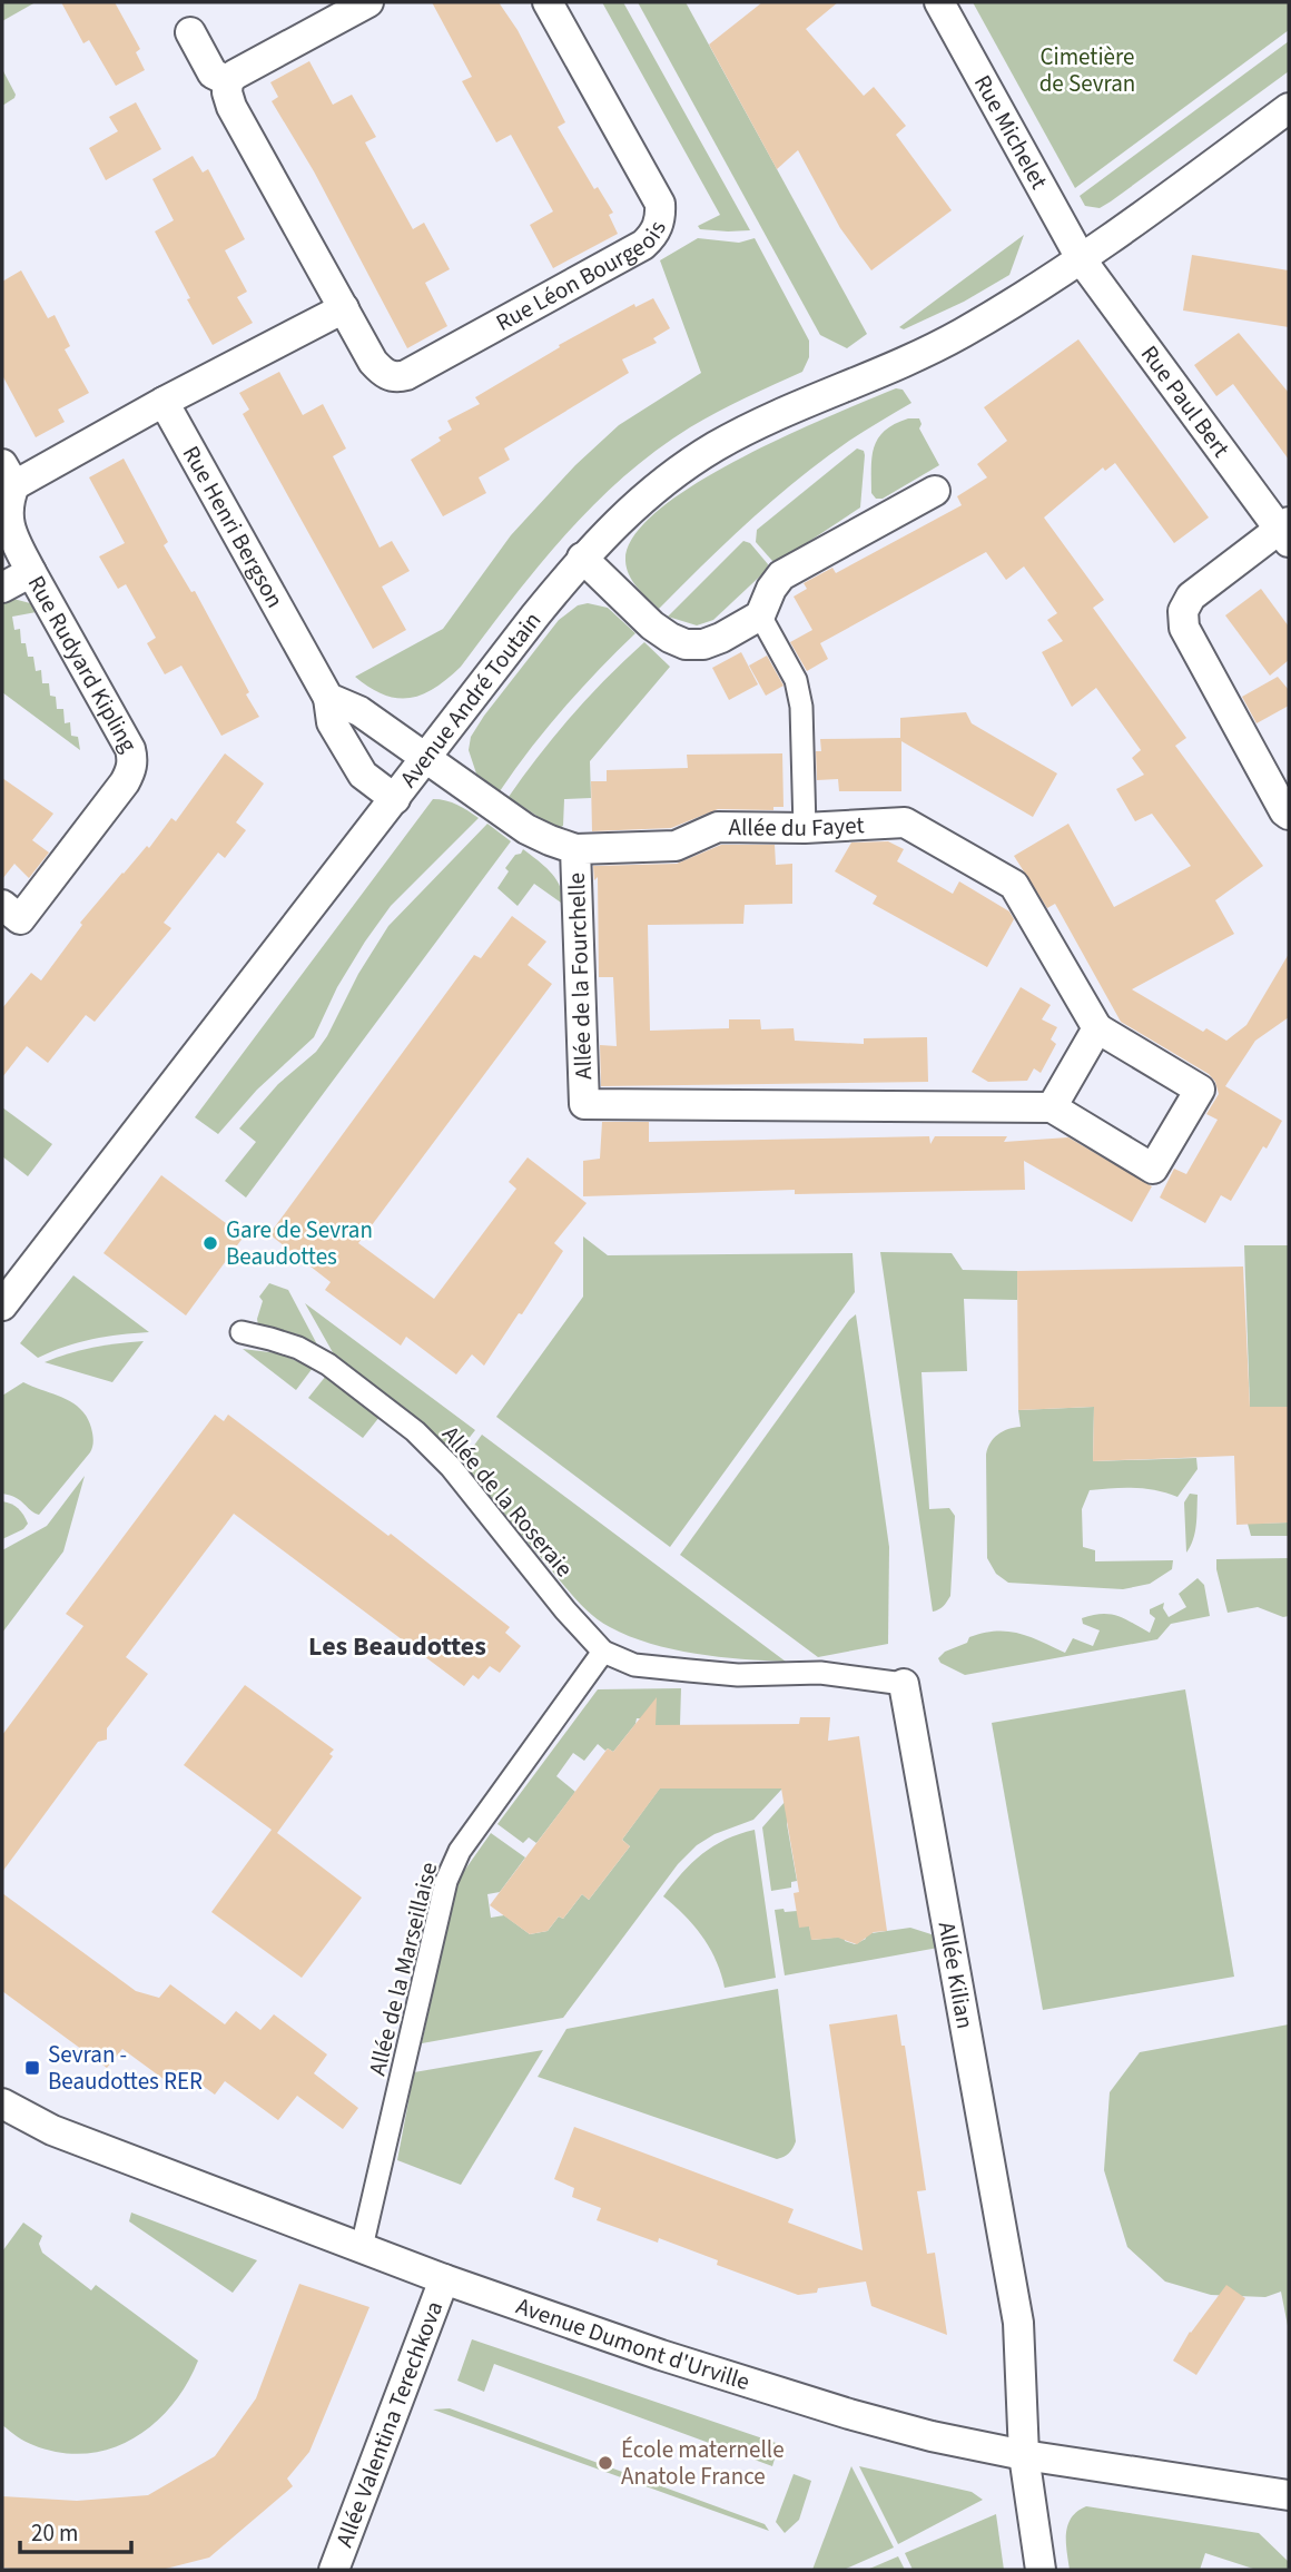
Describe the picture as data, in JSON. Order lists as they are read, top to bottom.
{
  "streets": {
    "street": [
      "Rue Michelet",
      "Rue Léon Bourgeois",
      "Rue Paul Bert",
      "Rue Henri Bergson",
      "Rue Rudyard Kipling",
      "Avenue André Toutain",
      "Allée du Fayet",
      "Allée de la Fourchelle",
      "Allée de la Roseraie",
      "Allée de la Marseillaise",
      "Allée Kilian",
      "Avenue Dumont d'Urville",
      "Allée Valentina Terechkova"
    ]
  },
  "crossings": [
    ["Rue Michelet", "Rue Paul Bert"],
    ["Rue Michelet", "Avenue André Toutain"],
    ["Rue Paul Bert", "Avenue André Toutain"],
    ["Rue Henri Bergson", "Avenue André Toutain"],
    ["Avenue André Toutain", "Allée du Fayet"],
    ["Allée du Fayet", "Allée de la Fourchelle"],
    ["Allée de la Roseraie", "Allée de la Marseillaise"],
    ["Allée de la Roseraie", "Allée Kilian"],
    ["Allée de la Marseillaise", "Allée Kilian"],
    ["Allée de la Marseillaise", "Avenue Dumont d'Urville"],
    ["Allée Kilian", "Avenue Dumont d'Urville"],
    ["Avenue Dumont d'Urville", "Allée Valentina Terechkova"]
  ],
  "districts": ["Les Beaudottes"],
  "parks": ["Cimetière de Sevran"],
  "places": {
    "other": ["Gare de Sevran Beaudottes", "École maternelle Anatole France"],
    "transit": ["Sevran - Beaudottes RER"]
  },
  "scale_bar": "20 m"
}
